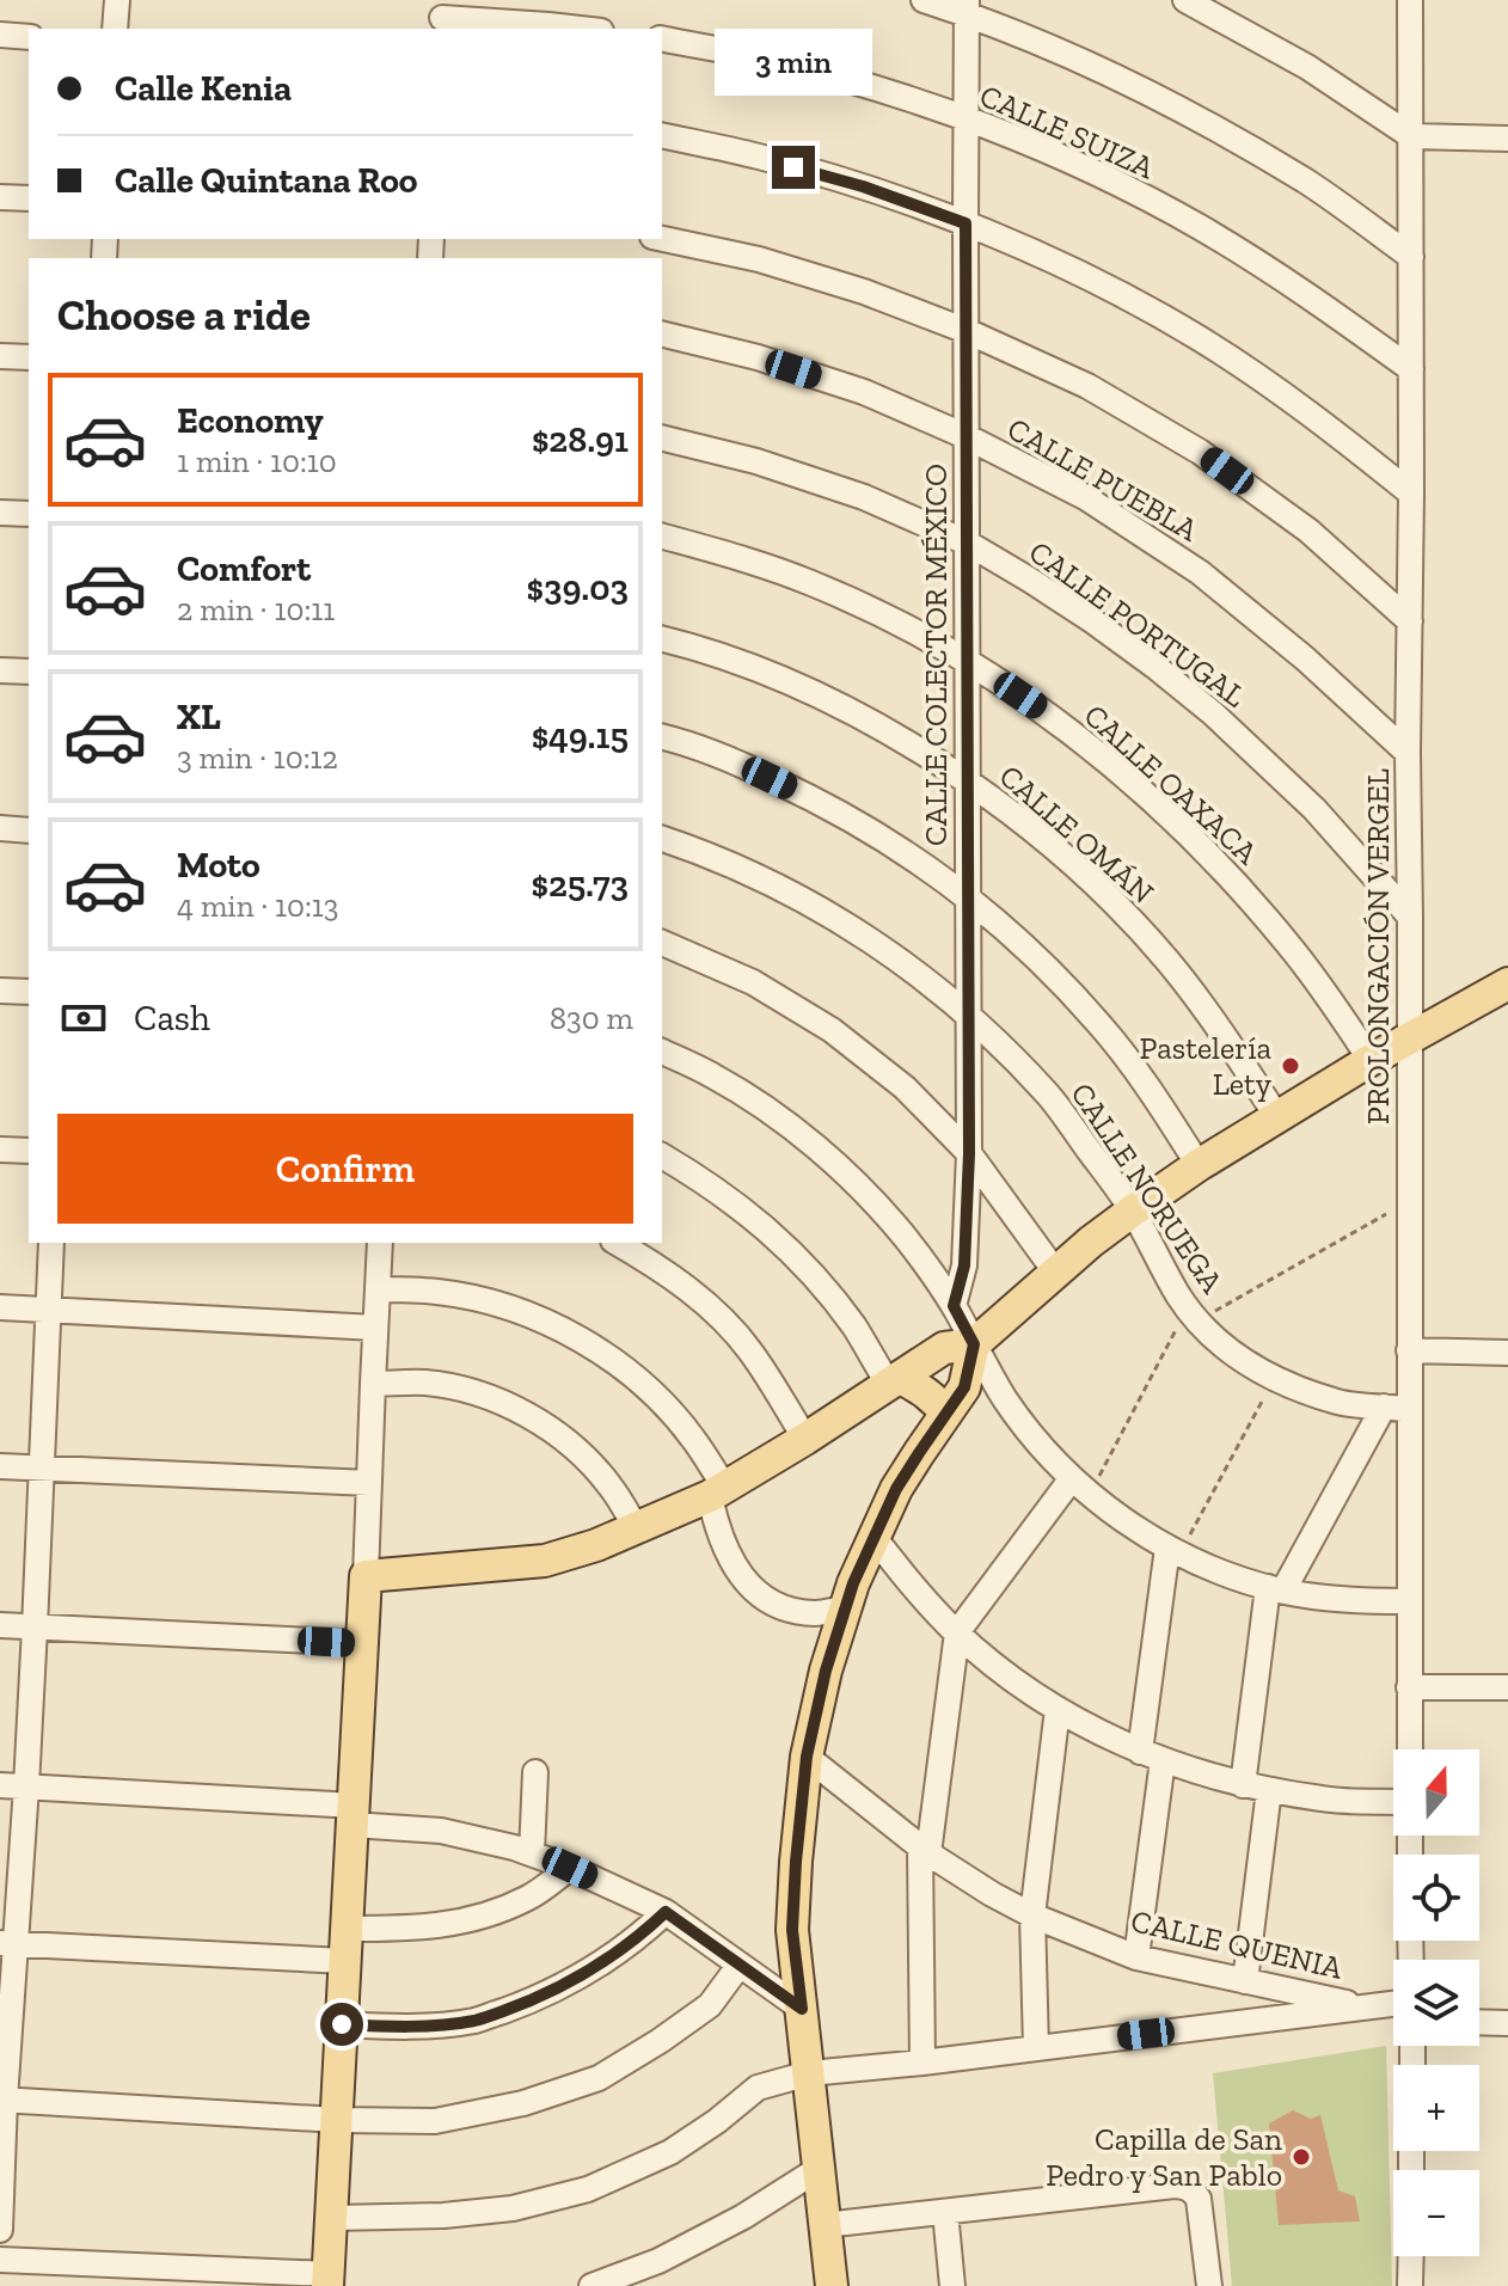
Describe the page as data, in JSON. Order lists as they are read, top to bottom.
{
  "streets": {
    "street": [
      "CALLE SUIZA",
      "CALLE PUEBLA",
      "CALLE PORTUGAL",
      "CALLE COLECTOR MÉXICO",
      "CALLE OAXACA",
      "CALLE OMÁN",
      "PROLONGACIÓN VERGEL",
      "CALLE NORUEGA",
      "CALLE QUENIA"
    ]
  },
  "crossings": [
    ["CALLE SUIZA", "CALLE COLECTOR MÉXICO"],
    ["CALLE SUIZA", "PROLONGACIÓN VERGEL"],
    ["CALLE PUEBLA", "CALLE COLECTOR MÉXICO"],
    ["CALLE PUEBLA", "PROLONGACIÓN VERGEL"],
    ["CALLE PORTUGAL", "CALLE COLECTOR MÉXICO"],
    ["CALLE PORTUGAL", "PROLONGACIÓN VERGEL"],
    ["CALLE COLECTOR MÉXICO", "CALLE OAXACA"],
    ["CALLE COLECTOR MÉXICO", "CALLE OMÁN"],
    ["CALLE COLECTOR MÉXICO", "CALLE NORUEGA"],
    ["PROLONGACIÓN VERGEL", "CALLE NORUEGA"]
  ],
  "places": ["Pastelería Lety", "Capilla de San Pedro y San Pablo"],
  "north": "top",
  "page": {
    "bubble": "3 min",
    "banner": ["Calle Kenia", "Calle Quintana Roo"],
    "heading": "Choose a ride",
    "list": [
      {
        "name": "Economy",
        "note": "1 min · 10:10",
        "value": "$28.91"
      },
      {
        "name": "Comfort",
        "note": "2 min · 10:11",
        "value": "$39.03"
      },
      {
        "name": "XL",
        "note": "3 min · 10:12",
        "value": "$49.15"
      },
      {
        "name": "Moto",
        "note": "4 min · 10:13",
        "value": "$25.73"
      }
    ],
    "pay": ["Cash", "830 m"],
    "buttons": "Confirm",
    "map_buttons": ["+", "−"]
  }
}
